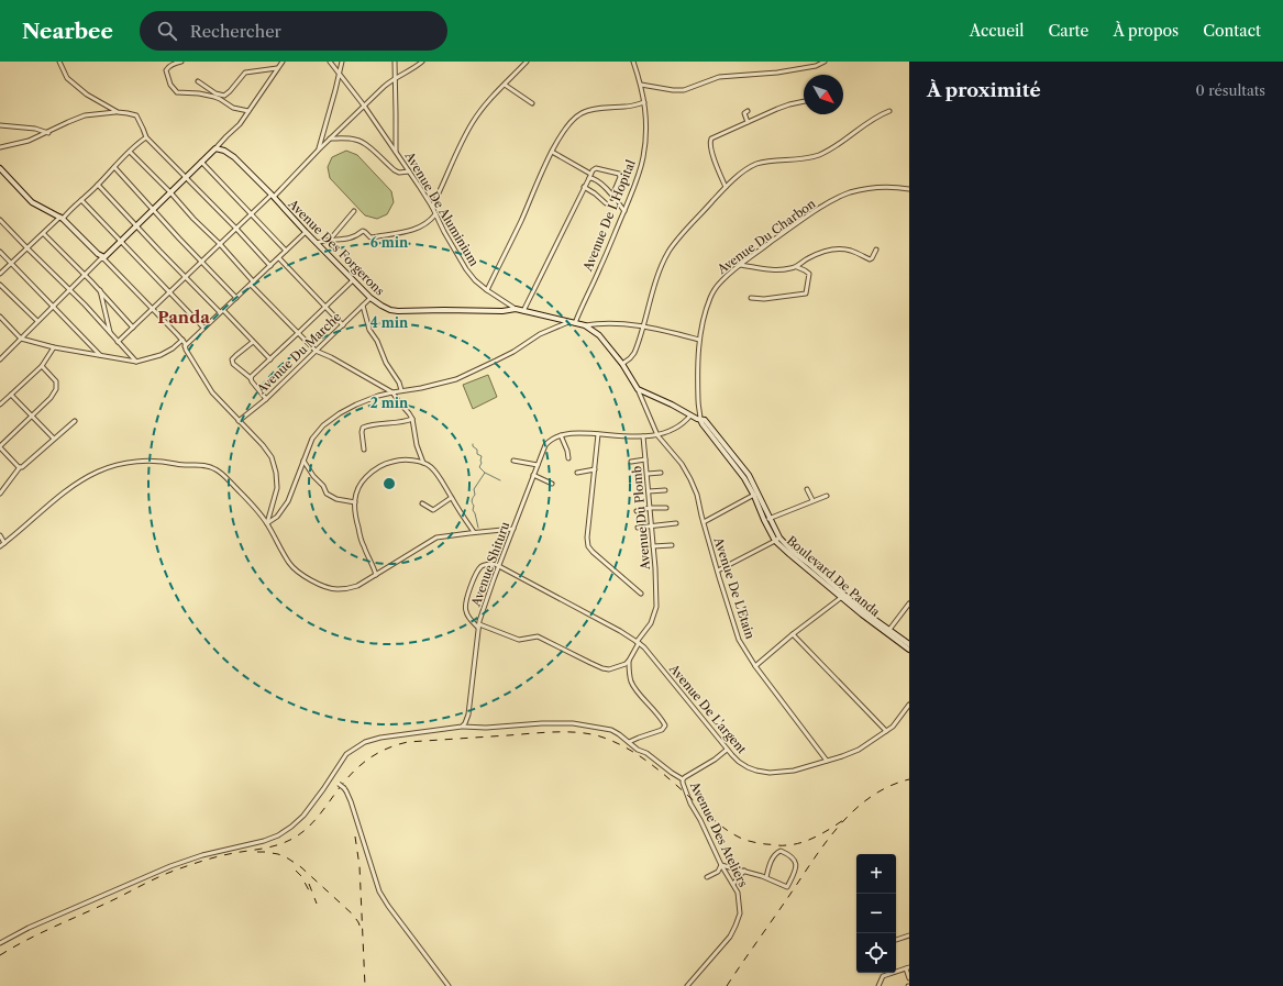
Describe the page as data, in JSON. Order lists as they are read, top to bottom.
{
  "streets": {
    "street": [
      "Avenue De Aluminium",
      "Avenue De L'Hopital",
      "Avenue Du Charbon",
      "Avenue Des Forgerons",
      "Avenue Du Marche",
      "Avenue Du Plomb",
      "Avenue Shituru",
      "Boulevard De Panda",
      "Avenue De L'Etain",
      "Avenue De L'argent",
      "Avenue Des Ateliers"
    ]
  },
  "crossings": [
    ["Avenue De Aluminium", "Avenue Des Forgerons"],
    ["Avenue Du Charbon", "Boulevard De Panda"],
    ["Avenue Des Forgerons", "Avenue Du Marche"],
    ["Avenue Du Plomb", "Avenue De L'argent"],
    ["Avenue Shituru", "Avenue De L'argent"],
    ["Boulevard De Panda", "Avenue De L'Etain"],
    ["Avenue De L'Etain", "Avenue De L'argent"],
    ["Avenue De L'argent", "Avenue Des Ateliers"]
  ],
  "districts": ["Panda"],
  "north": "bottom right",
  "page": {
    "header": "Nearbee",
    "search": "Rechercher",
    "nav": [
      "Accueil",
      "Carte",
      "À propos",
      "Contact"
    ],
    "heading": ["À proximité", "0 résultats"],
    "map_buttons": ["+", "−"]
  },
  "rings": ["6 min", "4 min", "2 min"]
}
